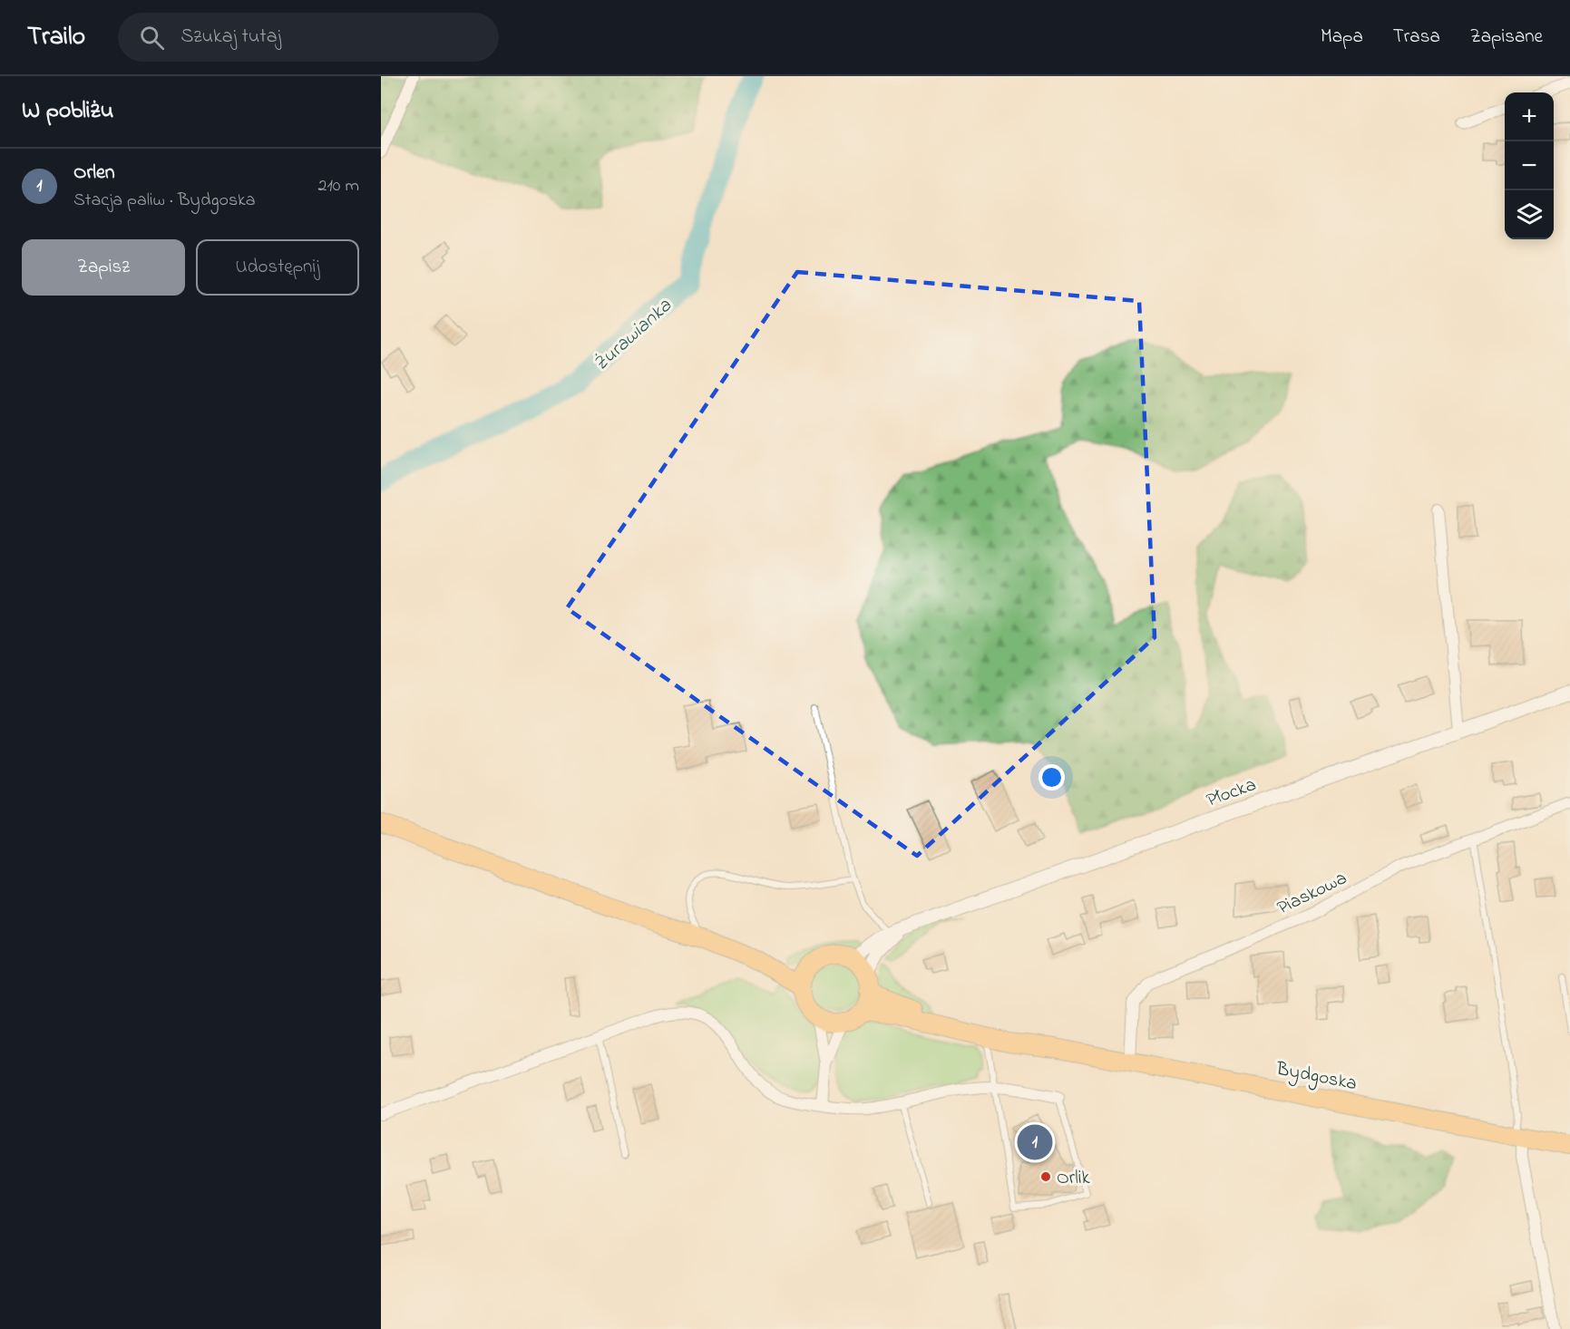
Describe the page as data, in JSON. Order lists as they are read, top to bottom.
{
  "streets": {
    "main road": ["Bydgoska"],
    "street": ["Płocka", "Piaskowa"]
  },
  "crossings": [
    ["Piaskowa", "Bydgoska"]
  ],
  "water": ["Żurawianka"],
  "places": ["Orlik"],
  "page": {
    "header": "Trailo",
    "search": "Szukaj tutaj",
    "nav": ["Mapa", "Trasa", "Zapisane"],
    "heading": "W pobliżu",
    "map_buttons": ["+", "−"],
    "list": [
      {
        "mark": "1",
        "name": "Orlen",
        "note": "Stacja paliw · Bydgoska",
        "value": "210 m"
      }
    ],
    "buttons": ["Zapisz", "Udostępnij"],
    "pins": "1"
  }
}
